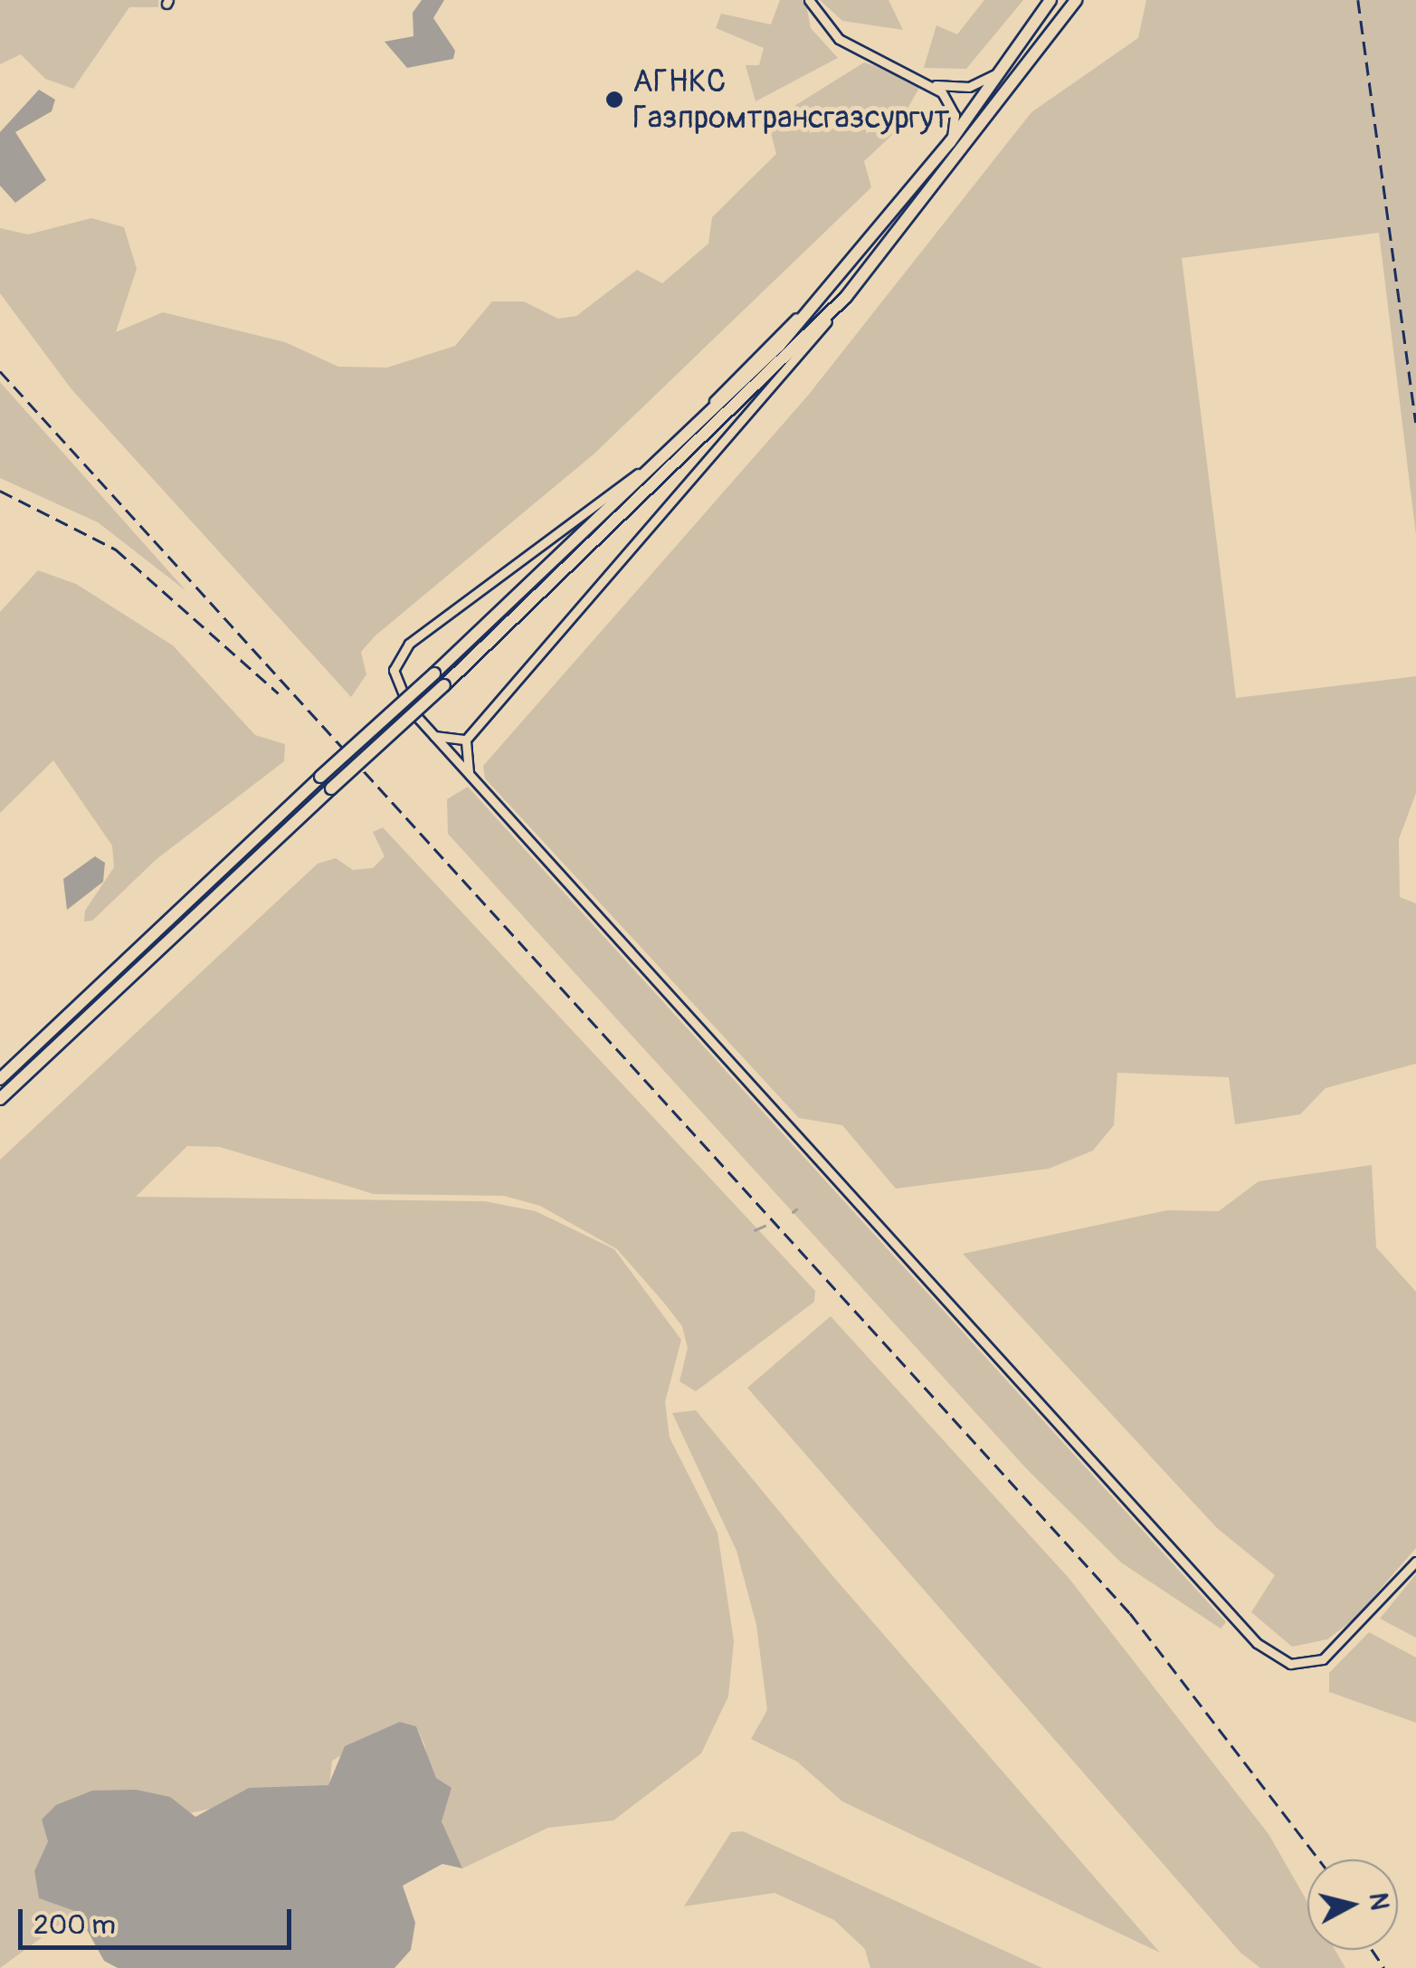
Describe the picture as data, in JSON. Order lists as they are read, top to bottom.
{
  "places": ["АГНКС Газпромтрансгазсургут"],
  "scale_bar": "200 m",
  "north": "right"
}
